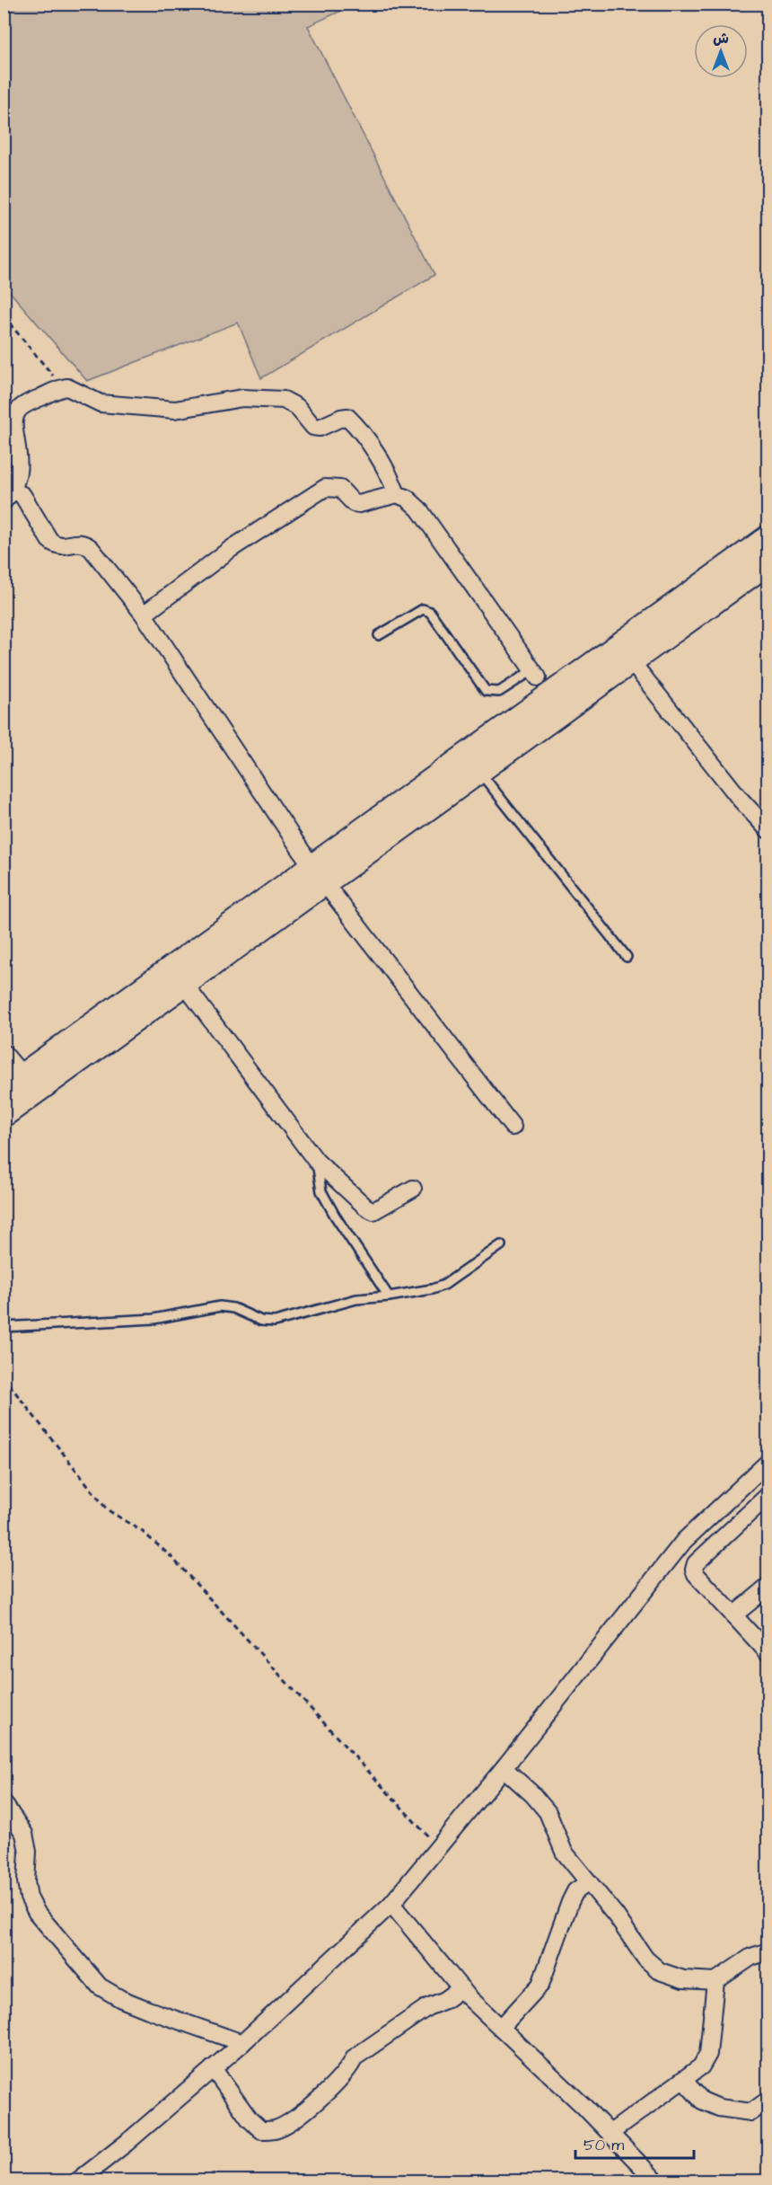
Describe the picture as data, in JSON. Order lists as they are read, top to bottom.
{
  "scale_bar": "50 m",
  "north": "top"
}
